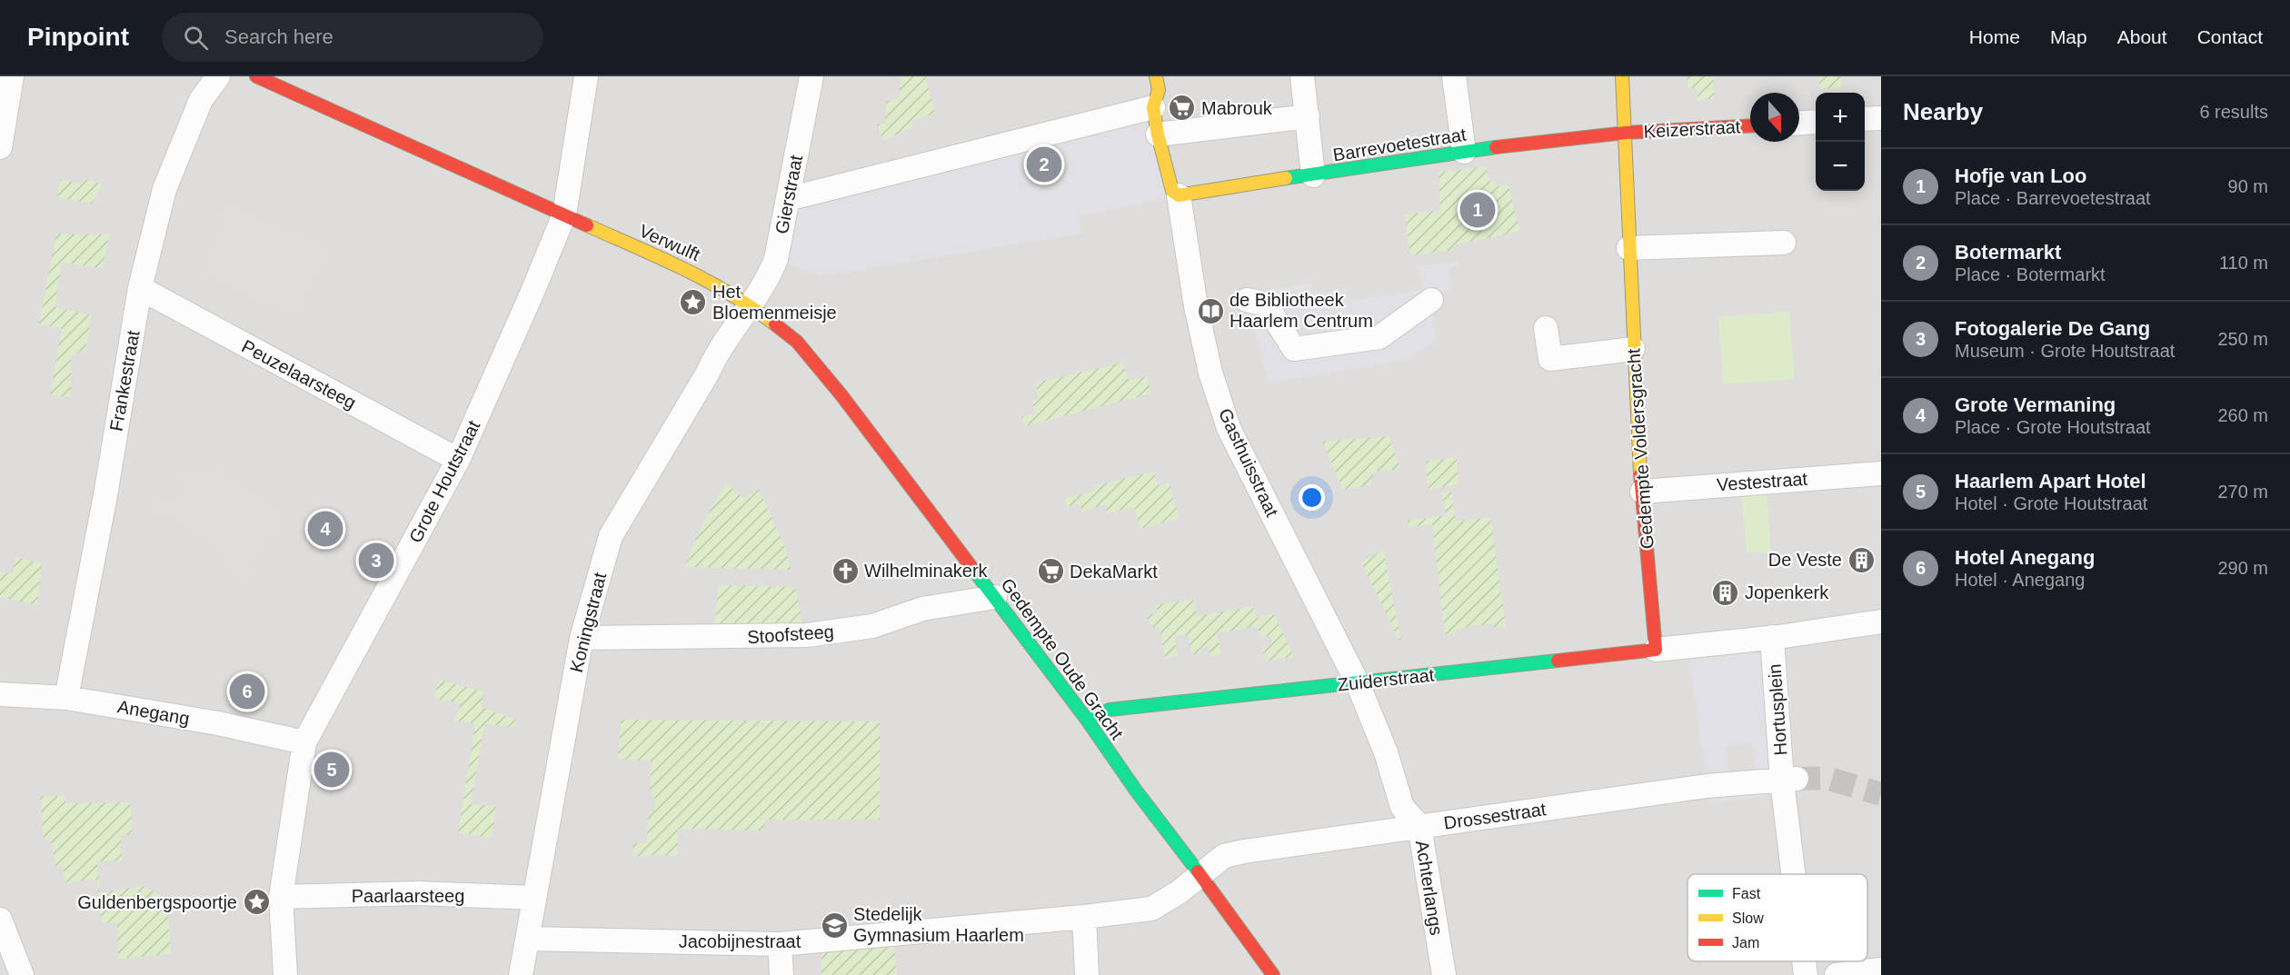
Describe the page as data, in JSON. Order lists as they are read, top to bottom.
{
  "streets": {
    "street": [
      "Keizerstraat",
      "Barrevoetestraat",
      "Gierstraat",
      "Verwulft",
      "Peuzelaarsteeg",
      "Frankestraat",
      "Gedempte Voldersgracht",
      "Gasthuisstraat",
      "Grote Houtstraat",
      "Vestestraat",
      "Koningstraat",
      "Stoofsteeg",
      "Gedempte Oude Gracht",
      "Zuiderstraat",
      "Hortusplein",
      "Anegang",
      "Drossestraat",
      "Achterlangs",
      "Paarlaarsteeg",
      "Jacobijnestraat"
    ]
  },
  "crossings": [
    ["Keizerstraat", "Barrevoetestraat"],
    ["Keizerstraat", "Gedempte Voldersgracht"],
    ["Barrevoetestraat", "Gedempte Voldersgracht"],
    ["Barrevoetestraat", "Gasthuisstraat"],
    ["Gierstraat", "Verwulft"],
    ["Gierstraat", "Koningstraat"],
    ["Verwulft", "Grote Houtstraat"],
    ["Verwulft", "Koningstraat"],
    ["Verwulft", "Gedempte Oude Gracht"],
    ["Peuzelaarsteeg", "Frankestraat"],
    ["Peuzelaarsteeg", "Grote Houtstraat"],
    ["Frankestraat", "Anegang"],
    ["Gedempte Voldersgracht", "Vestestraat"],
    ["Gedempte Voldersgracht", "Zuiderstraat"],
    ["Gasthuisstraat", "Zuiderstraat"],
    ["Gasthuisstraat", "Achterlangs"],
    ["Grote Houtstraat", "Anegang"],
    ["Grote Houtstraat", "Paarlaarsteeg"],
    ["Koningstraat", "Stoofsteeg"],
    ["Koningstraat", "Paarlaarsteeg"],
    ["Koningstraat", "Jacobijnestraat"],
    ["Stoofsteeg", "Gedempte Oude Gracht"],
    ["Gedempte Oude Gracht", "Zuiderstraat"],
    ["Gedempte Oude Gracht", "Drossestraat"],
    ["Gedempte Oude Gracht", "Jacobijnestraat"],
    ["Zuiderstraat", "Hortusplein"],
    ["Zuiderstraat", "Achterlangs"],
    ["Hortusplein", "Drossestraat"],
    ["Drossestraat", "Achterlangs"],
    ["Drossestraat", "Jacobijnestraat"]
  ],
  "places": {
    "supermarket": ["Mabrouk", "DekaMarkt"],
    "place": ["Het Bloemenmeisje", "Guldenbergspoortje"],
    "library": ["de Bibliotheek Haarlem Centrum"],
    "building": ["De Veste", "Jopenkerk"],
    "church": ["Wilhelminakerk"],
    "school or university": ["Stedelijk Gymnasium Haarlem"]
  },
  "legend": ["Fast", "Slow", "Jam"],
  "north": "bottom",
  "page": {
    "header": "Pinpoint",
    "search": "Search here",
    "nav": [
      "Home",
      "Map",
      "About",
      "Contact"
    ],
    "heading": ["Nearby", "6 results"],
    "map_buttons": ["+", "−"],
    "pins": [
      "2",
      "1",
      "4",
      "3",
      "6",
      "5"
    ],
    "list": [
      {
        "mark": "1",
        "name": "Hofje van Loo",
        "note": "Place · Barrevoetestraat",
        "value": "90 m"
      },
      {
        "mark": "2",
        "name": "Botermarkt",
        "note": "Place · Botermarkt",
        "value": "110 m"
      },
      {
        "mark": "3",
        "name": "Fotogalerie De Gang",
        "note": "Museum · Grote Houtstraat",
        "value": "250 m"
      },
      {
        "mark": "4",
        "name": "Grote Vermaning",
        "note": "Place · Grote Houtstraat",
        "value": "260 m"
      },
      {
        "mark": "5",
        "name": "Haarlem Apart Hotel",
        "note": "Hotel · Grote Houtstraat",
        "value": "270 m"
      },
      {
        "mark": "6",
        "name": "Hotel Anegang",
        "note": "Hotel · Anegang",
        "value": "290 m"
      }
    ]
  }
}
